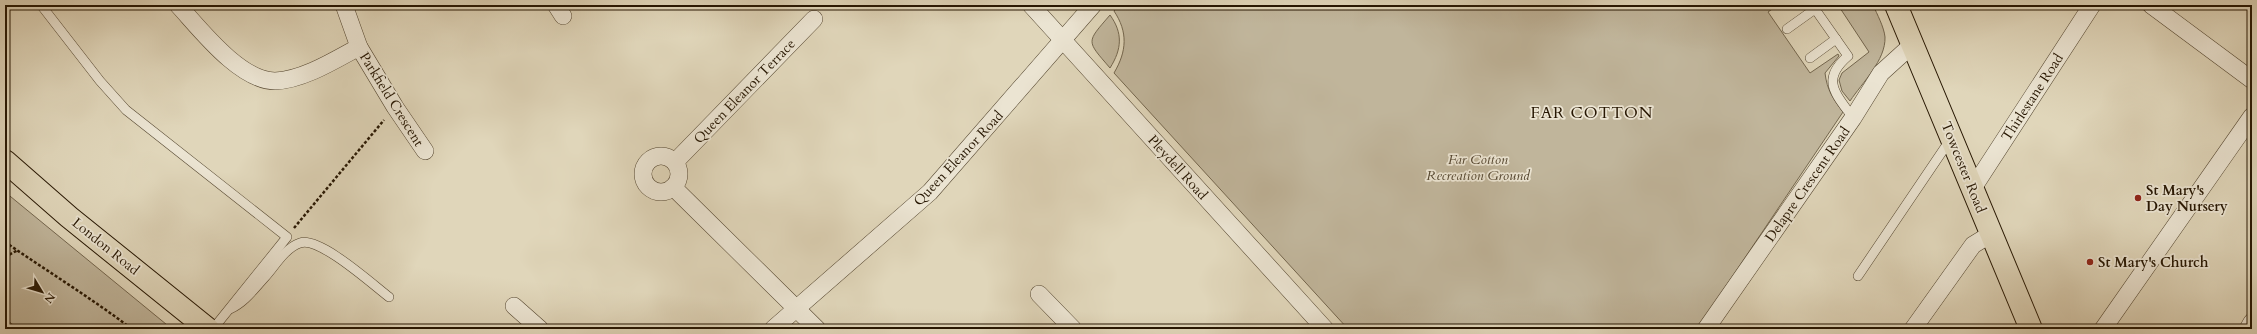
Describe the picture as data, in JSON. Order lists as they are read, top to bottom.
{
  "streets": {
    "main road": ["Towcester Road", "London Road"],
    "street": [
      "Queen Eleanor Terrace",
      "Thirlestane Road",
      "Parkfield Crescent",
      "Queen Eleanor Road",
      "Pleydell Road",
      "Delapre Crescent Road"
    ]
  },
  "crossings": [
    ["Thirlestane Road", "Towcester Road"],
    ["Queen Eleanor Road", "Pleydell Road"],
    ["Towcester Road", "Delapre Crescent Road"]
  ],
  "districts": ["FAR COTTON"],
  "parks": ["Far Cotton Recreation Ground"],
  "places": ["St Mary's Day Nursery", "St Mary's Church"],
  "north": "bottom right"
}
